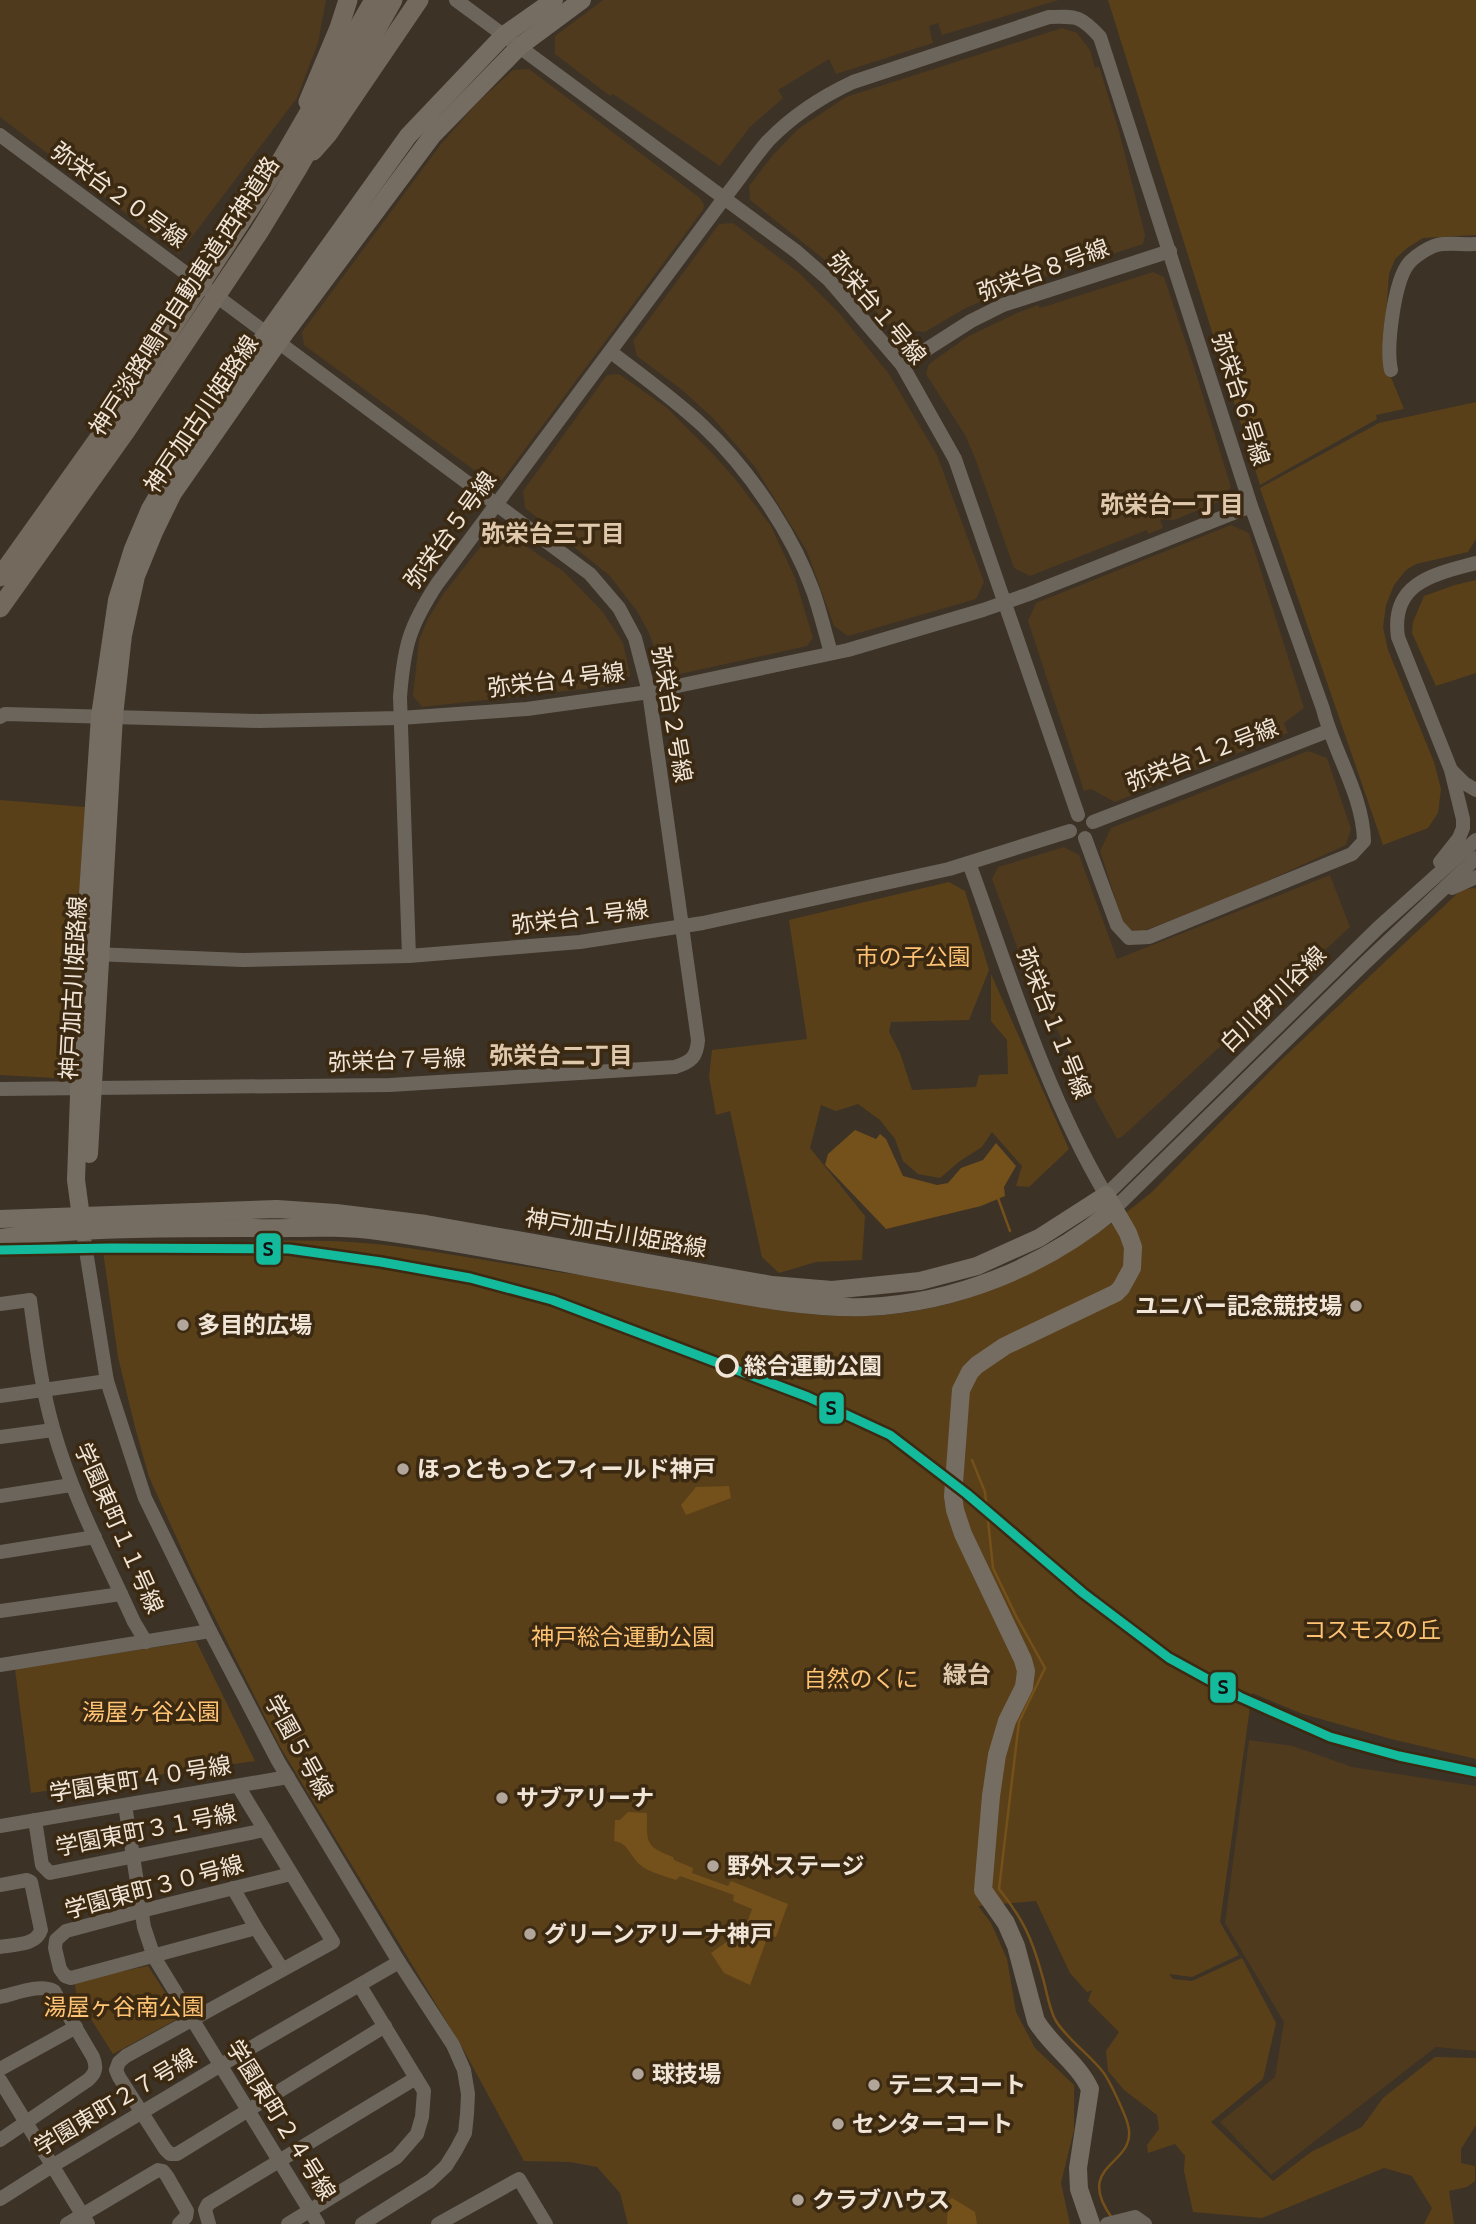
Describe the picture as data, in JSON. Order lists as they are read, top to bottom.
{
  "streets": {
    "highway": ["神戸淡路鳴門自動車道;西神道路"],
    "main road": ["神戸加古川姫路線"],
    "street": [
      "弥栄台２０号線",
      "弥栄台８号線",
      "弥栄台１号線",
      "弥栄台６号線",
      "弥栄台５号線",
      "弥栄台４号線",
      "弥栄台２号線",
      "弥栄台１２号線",
      "白川伊川谷線",
      "弥栄台１１号線",
      "弥栄台７号線",
      "学園東町１１号線",
      "学園５号線",
      "学園東町４０号線",
      "学園東町３１号線",
      "学園東町３０号線",
      "学園東町２７号線",
      "学園東町２４号線"
    ]
  },
  "crossings": [
    ["弥栄台２０号線", "神戸加古川姫路線"],
    ["弥栄台２０号線", "弥栄台２号線"],
    ["弥栄台８号線", "弥栄台１号線"],
    ["弥栄台８号線", "弥栄台６号線"],
    ["弥栄台１号線", "弥栄台６号線"],
    ["弥栄台１号線", "神戸加古川姫路線"],
    ["弥栄台１号線", "弥栄台５号線"],
    ["弥栄台１号線", "弥栄台４号線"],
    ["弥栄台１号線", "弥栄台２号線"],
    ["弥栄台１号線", "弥栄台１２号線"],
    ["弥栄台１号線", "弥栄台１１号線"],
    ["弥栄台１号線", "弥栄台７号線"],
    ["弥栄台６号線", "弥栄台５号線"],
    ["弥栄台６号線", "弥栄台４号線"],
    ["弥栄台６号線", "弥栄台１２号線"],
    ["神戸加古川姫路線", "弥栄台４号線"],
    ["神戸加古川姫路線", "弥栄台２号線"],
    ["神戸加古川姫路線", "白川伊川谷線"],
    ["神戸加古川姫路線", "弥栄台１１号線"],
    ["神戸加古川姫路線", "弥栄台７号線"],
    ["神戸加古川姫路線", "学園５号線"],
    ["弥栄台５号線", "弥栄台４号線"],
    ["弥栄台５号線", "弥栄台２号線"],
    ["弥栄台４号線", "弥栄台２号線"],
    ["弥栄台２号線", "弥栄台７号線"],
    ["白川伊川谷線", "弥栄台１１号線"],
    ["学園５号線", "学園東町４０号線"],
    ["学園５号線", "学園東町２７号線"],
    ["学園東町４０号線", "学園東町３１号線"],
    ["学園東町４０号線", "学園東町２４号線"],
    ["学園東町３１号線", "学園東町２４号線"],
    ["学園東町３０号線", "学園東町２４号線"],
    ["学園東町２７号線", "学園東町２４号線"]
  ],
  "districts": [
    "弥栄台一丁目",
    "弥栄台三丁目",
    "弥栄台二丁目",
    "緑台"
  ],
  "parks": [
    "市の子公園",
    "コスモスの丘",
    "神戸総合運動公園",
    "自然のくに",
    "湯屋ヶ谷公園",
    "湯屋ヶ谷南公園"
  ],
  "places": [
    "ユニバー記念競技場",
    "多目的広場",
    "総合運動公園",
    "ほっともっとフィールド神戸",
    "サブアリーナ",
    "野外ステージ",
    "グリーンアリーナ神戸",
    "球技場",
    "テニスコート",
    "センターコート",
    "クラブハウス"
  ],
  "lines": ["transit line S"]
}
